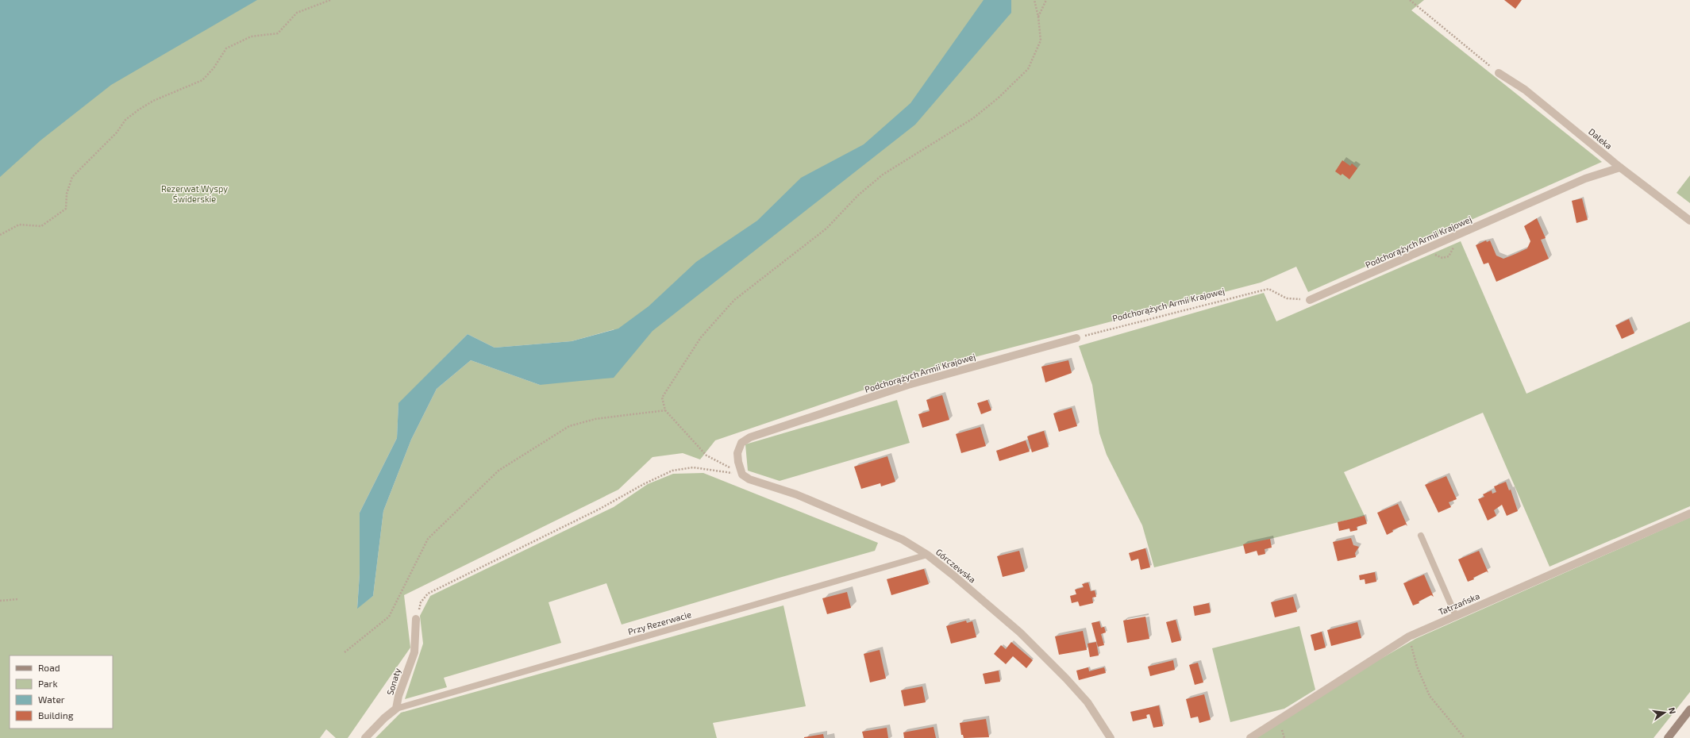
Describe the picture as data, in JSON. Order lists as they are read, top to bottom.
{
  "streets": {
    "street": [
      "Daleka",
      "Podchorążych Armii Krajowej",
      "Górczewska",
      "Tatrzańska",
      "Sonaty"
    ],
    "lane": ["Przy Rezerwacie"]
  },
  "crossings": [
    ["Daleka", "Podchorążych Armii Krajowej"],
    ["Podchorążych Armii Krajowej", "Górczewska"],
    ["Górczewska", "Przy Rezerwacie"],
    ["Przy Rezerwacie", "Sonaty"]
  ],
  "parks": ["Rezerwat Wyspy Świderskie"],
  "legend": [
    "Road",
    "Park",
    "Water",
    "Building"
  ],
  "north": "right"
}
